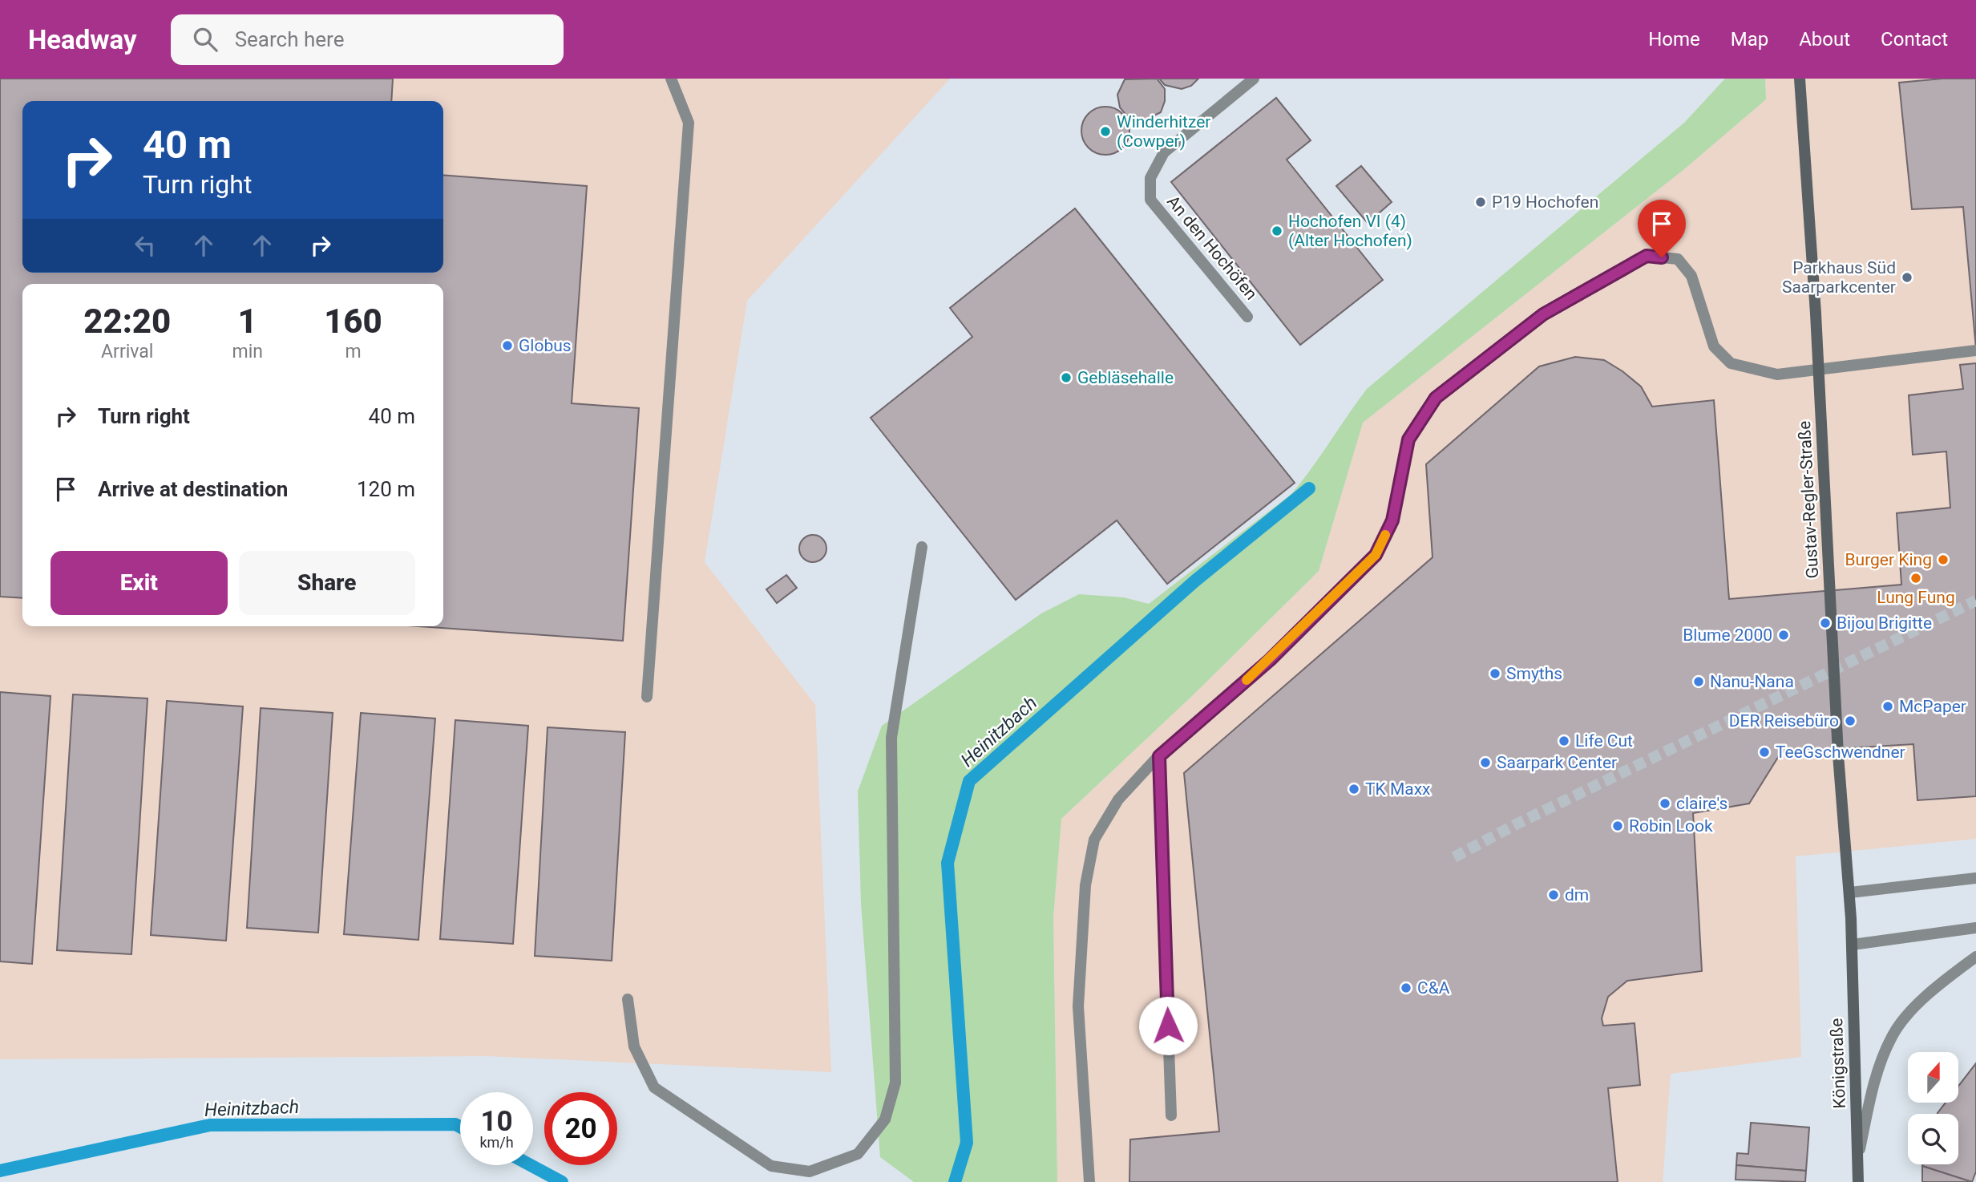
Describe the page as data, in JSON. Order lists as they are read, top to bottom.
{
  "streets": {
    "main road": ["Gustav-Regler-Straße", "Königstraße"],
    "street": ["An den Hochöfen"]
  },
  "crossings": [
    ["Gustav-Regler-Straße", "Königstraße"]
  ],
  "water": ["Heinitzbach"],
  "places": [
    "Winderhitzer (Cowper)",
    "P19 Hochofen",
    "Hochofen VI (4) (Alter Hochofen)",
    "Parkhaus Süd Saarparkcenter",
    "Globus",
    "Gebläsehalle",
    "Burger King",
    "Lung Fung",
    "Bijou Brigitte",
    "Blume 2000",
    "Smyths",
    "Nanu-Nana",
    "McPaper",
    "DER Reisebüro",
    "Life Cut",
    "TeeGschwendner",
    "Saarpark Center",
    "TK Maxx",
    "claire's",
    "Robin Look",
    "dm",
    "C&A"
  ],
  "north": "top",
  "page": {
    "header": "Headway",
    "search": "Search here",
    "nav": [
      "Home",
      "Map",
      "About",
      "Contact"
    ],
    "turn": ["40 m", "Turn right"],
    "eta": [
      "22:20",
      "Arrival",
      "1",
      "min",
      "160",
      "m"
    ],
    "list": [
      {
        "name": "Turn right",
        "value": "40 m"
      },
      {
        "name": "Arrive at destination",
        "value": "120 m"
      }
    ],
    "buttons": ["Exit", "Share"],
    "speed": "10 km/h",
    "limit": "20"
  }
}
